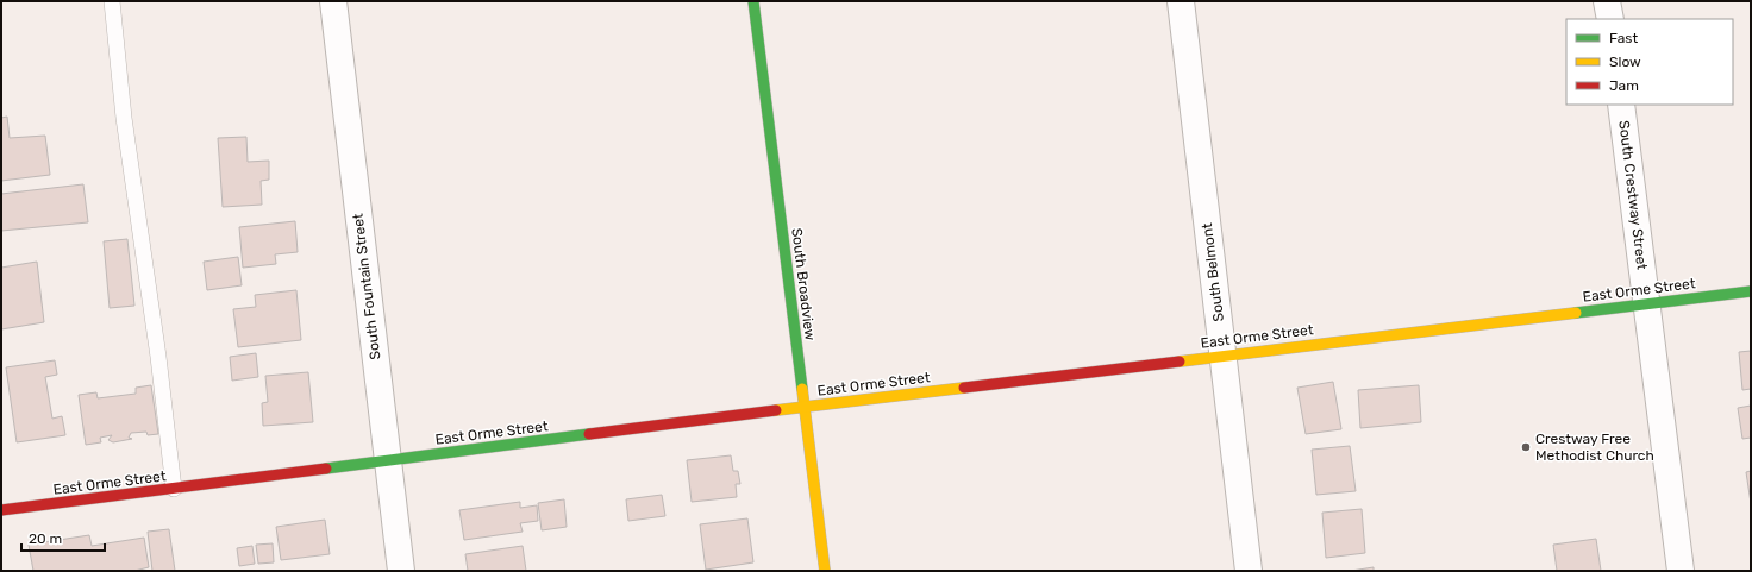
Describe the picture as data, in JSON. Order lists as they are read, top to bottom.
{
  "streets": {
    "street": [
      "South Crestway Street",
      "South Belmont",
      "South Broadview",
      "South Fountain Street",
      "East Orme Street"
    ]
  },
  "crossings": [
    ["South Crestway Street", "East Orme Street"],
    ["South Belmont", "East Orme Street"],
    ["South Broadview", "East Orme Street"],
    ["South Fountain Street", "East Orme Street"]
  ],
  "places": ["Crestway Free Methodist Church"],
  "legend": ["Fast", "Slow", "Jam"],
  "scale_bar": "20 m"
}
